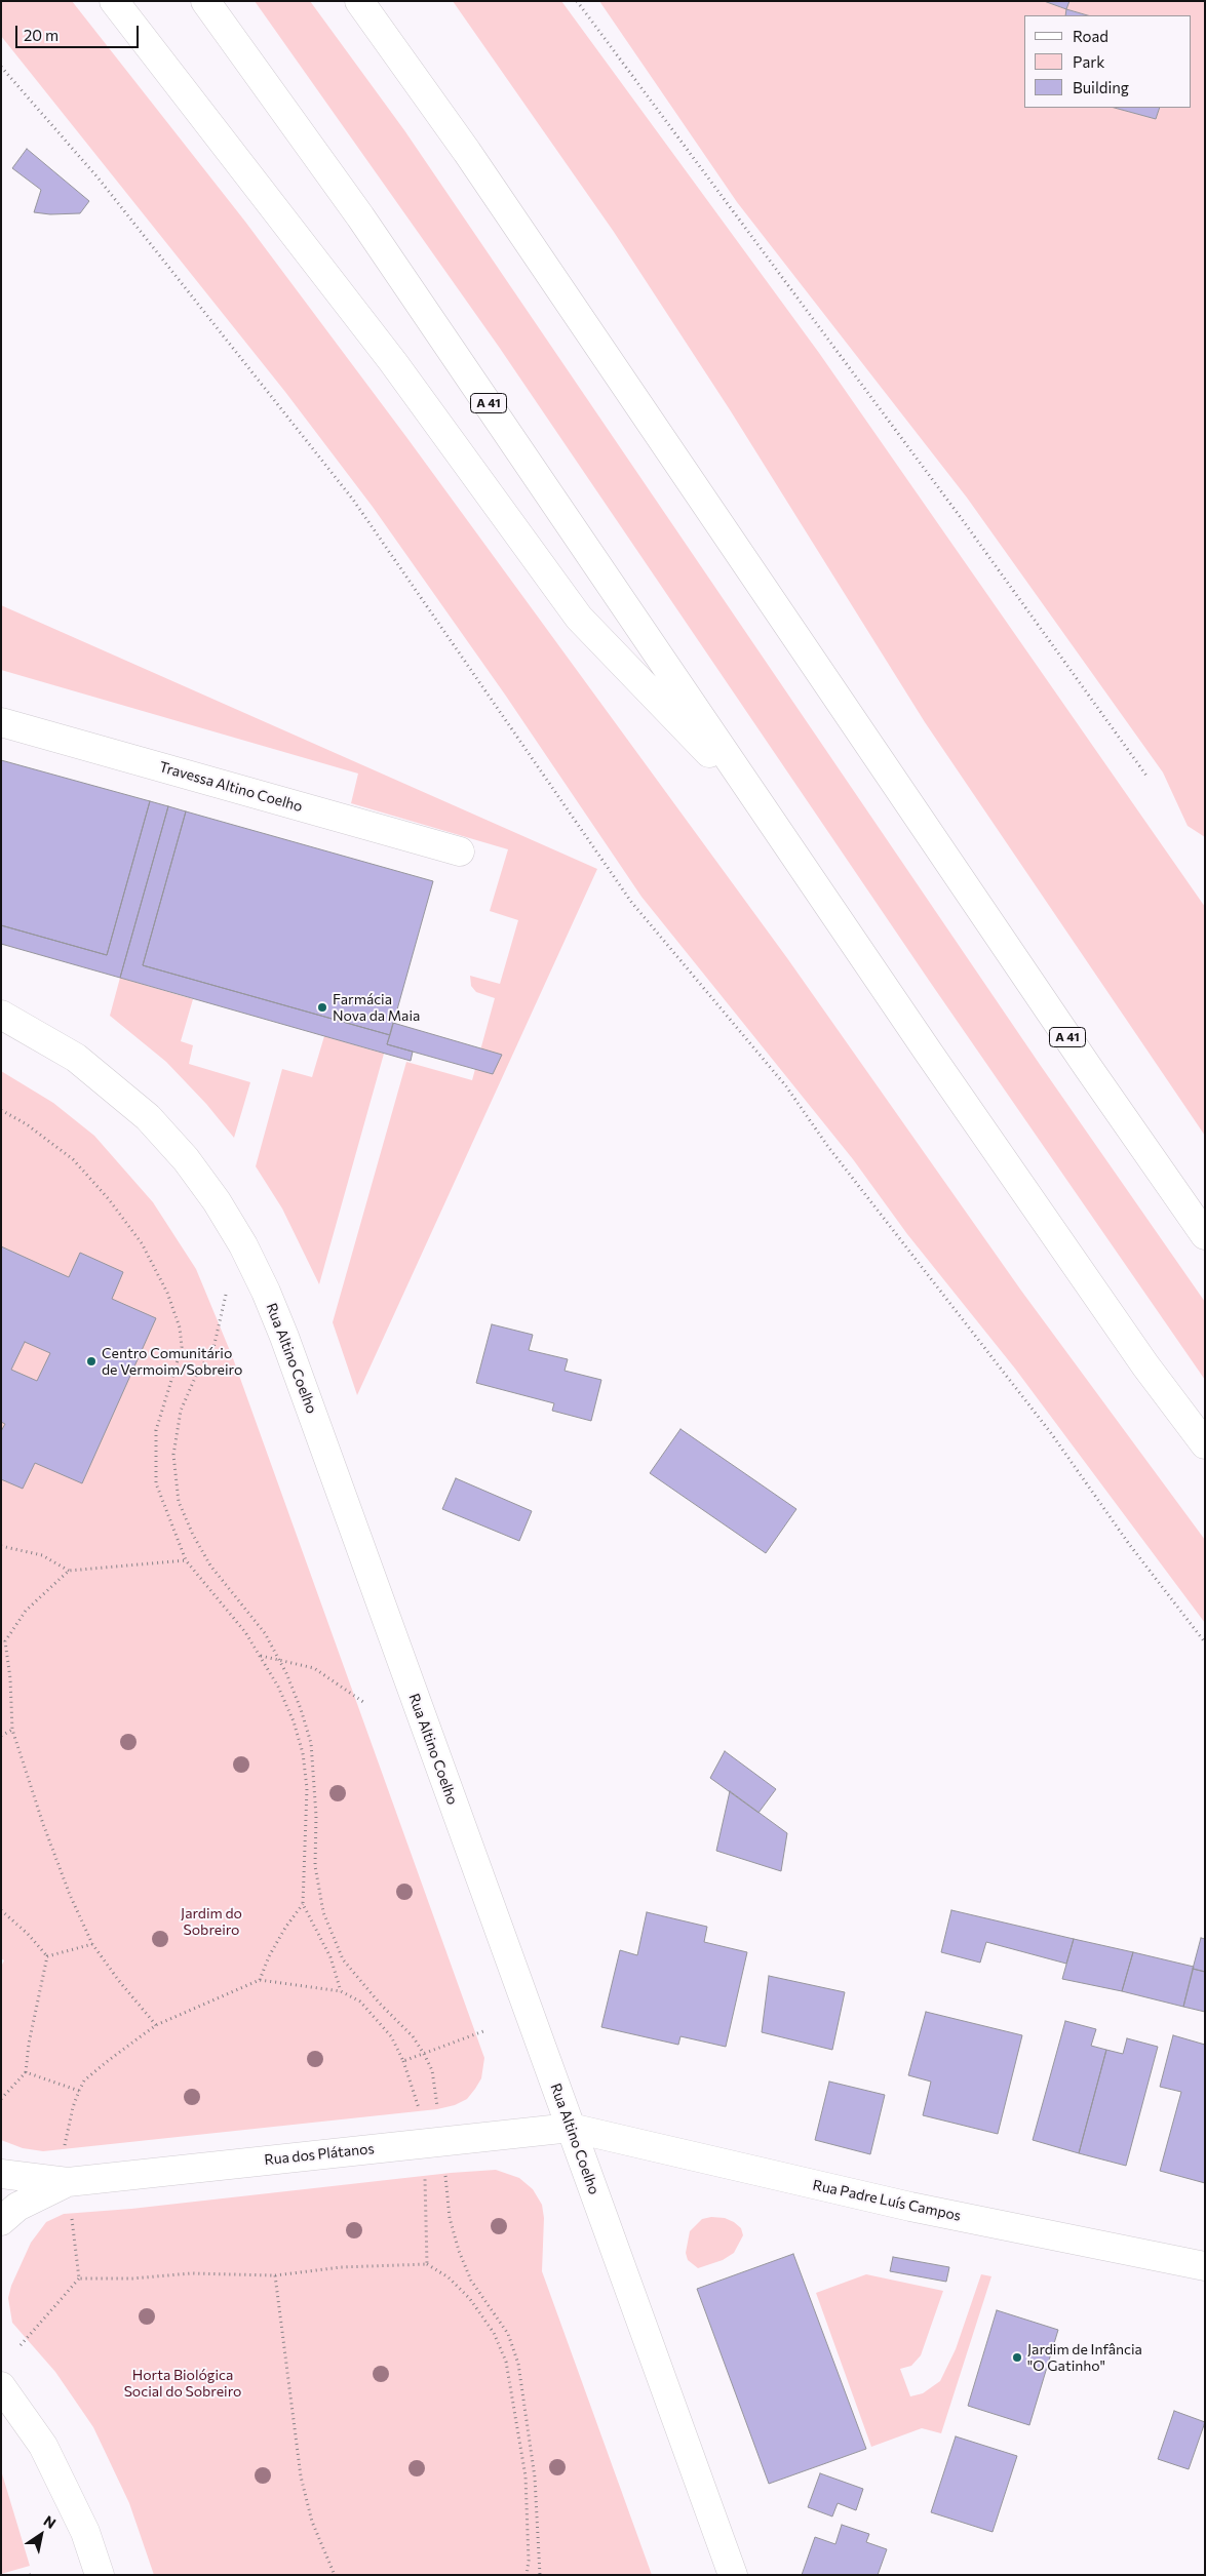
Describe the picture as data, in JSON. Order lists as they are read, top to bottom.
{
  "streets": {
    "main road": [
      "A 41",
      "Travessa Altino Coelho",
      "Rua Altino Coelho",
      "Rua dos Plátanos",
      "Rua Padre Luís Campos"
    ]
  },
  "crossings": [
    ["Rua Altino Coelho", "Rua dos Plátanos"],
    ["Rua Altino Coelho", "Rua Padre Luís Campos"],
    ["Rua dos Plátanos", "Rua Padre Luís Campos"]
  ],
  "parks": ["Jardim do Sobreiro", "Horta Biológica Social do Sobreiro"],
  "places": ["Farmácia Nova da Maia", "Centro Comunitário de Vermoim/Sobreiro", "Jardim de Infância \"O Gatinho\""],
  "legend": ["Road", "Park", "Building"],
  "scale_bar": "20 m",
  "north": "top right"
}
